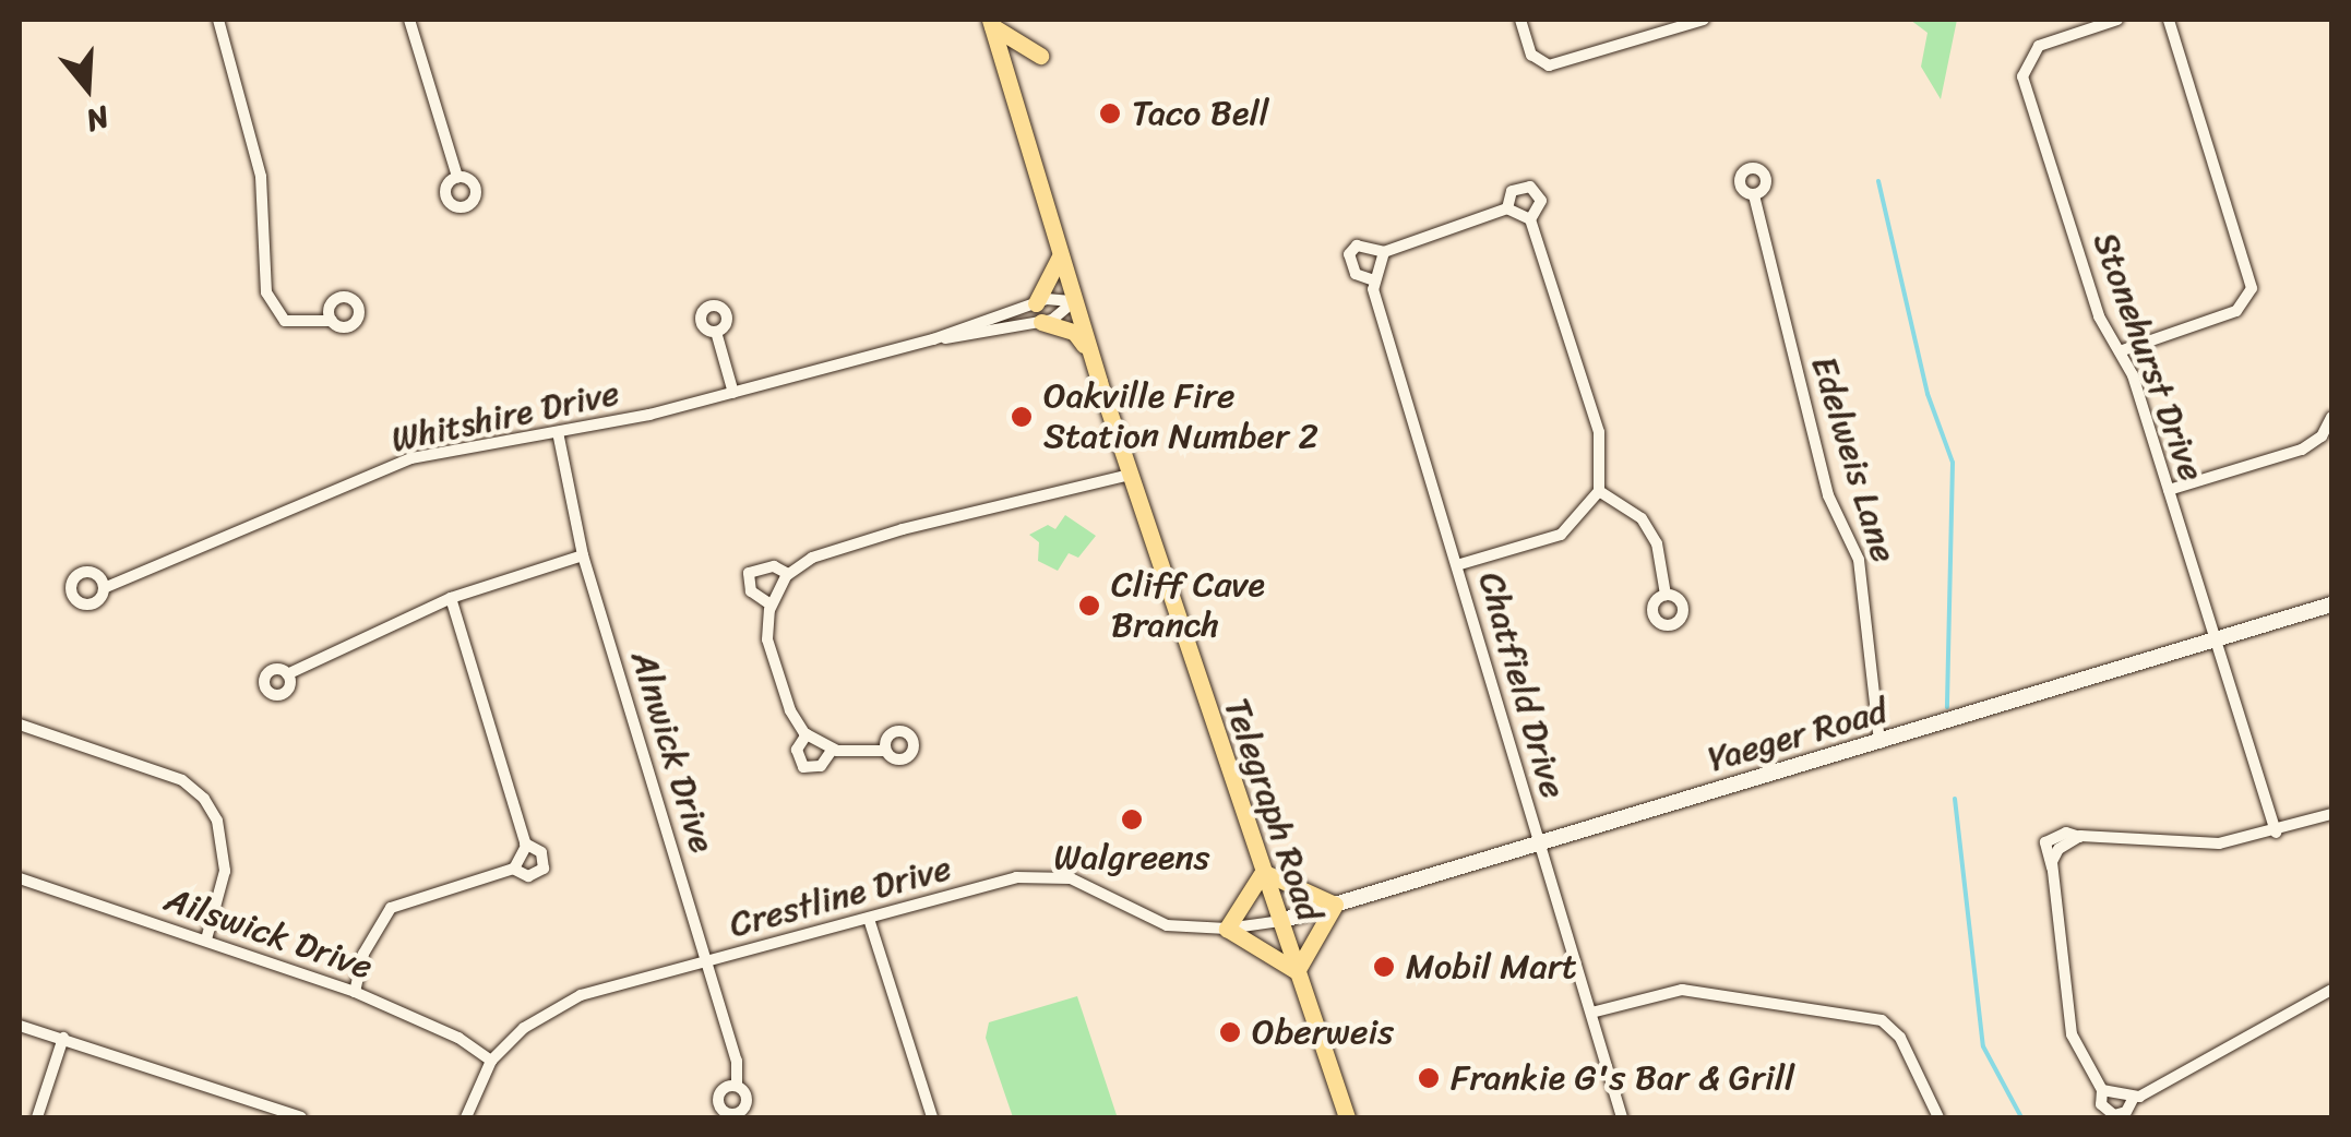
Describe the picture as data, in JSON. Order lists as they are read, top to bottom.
{
  "streets": {
    "main road": ["Telegraph Road"],
    "street": [
      "Stonehurst Drive",
      "Whitshire Drive",
      "Edelweis Lane",
      "Chatfield Drive",
      "Yaeger Road",
      "Alnwick Drive",
      "Crestline Drive",
      "Ailswick Drive"
    ]
  },
  "crossings": [
    ["Stonehurst Drive", "Yaeger Road"],
    ["Whitshire Drive", "Alnwick Drive"],
    ["Whitshire Drive", "Telegraph Road"],
    ["Edelweis Lane", "Yaeger Road"],
    ["Chatfield Drive", "Yaeger Road"],
    ["Yaeger Road", "Telegraph Road"],
    ["Yaeger Road", "Crestline Drive"],
    ["Alnwick Drive", "Crestline Drive"],
    ["Telegraph Road", "Crestline Drive"],
    ["Crestline Drive", "Ailswick Drive"]
  ],
  "places": [
    "Taco Bell",
    "Oakville Fire Station Number 2",
    "Cliff Cave Branch",
    "Walgreens",
    "Mobil Mart",
    "Oberweis",
    "Frankie G's Bar & Grill"
  ],
  "north": "bottom"
}
